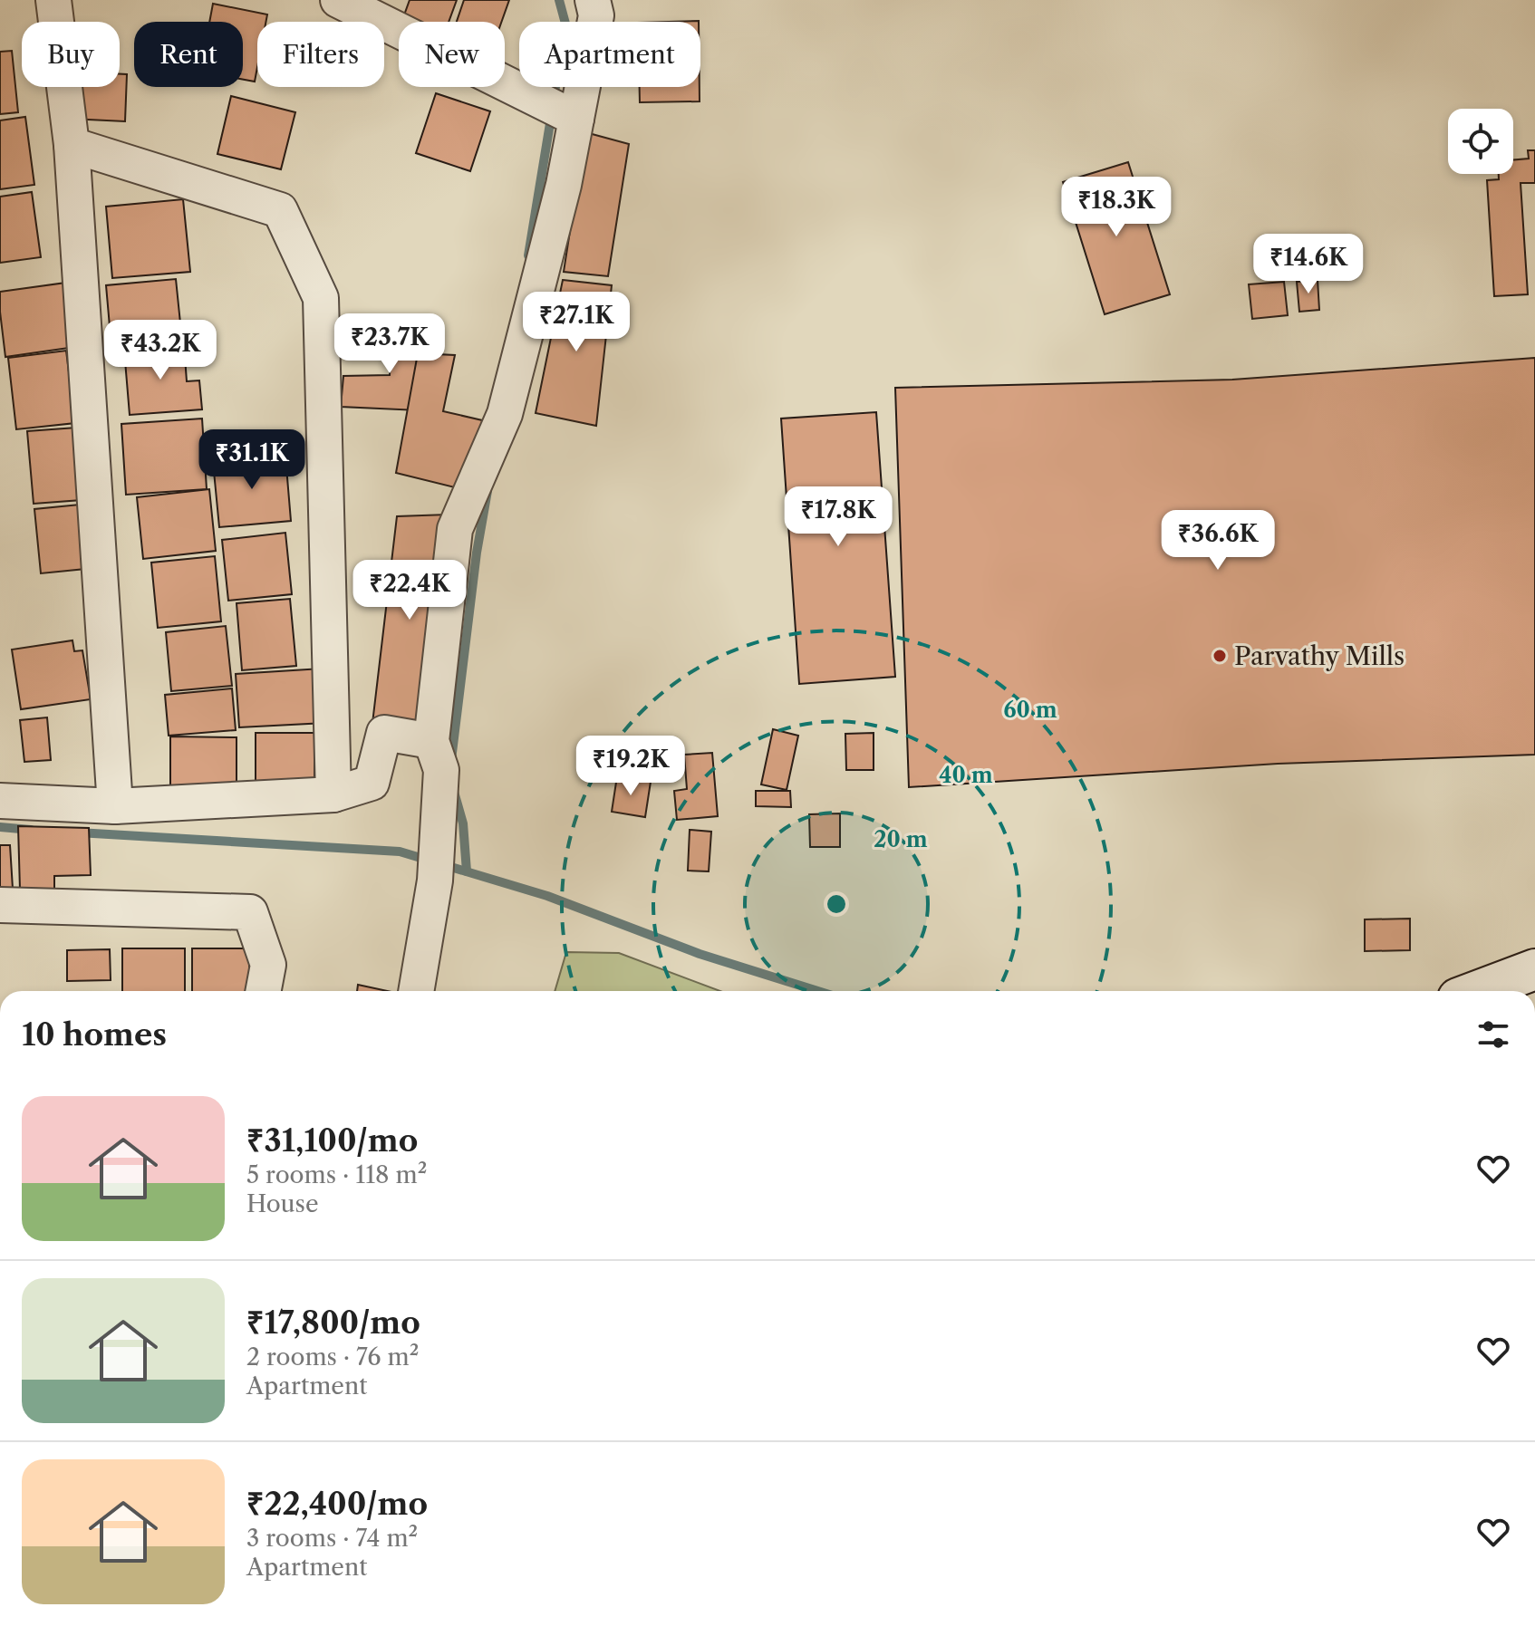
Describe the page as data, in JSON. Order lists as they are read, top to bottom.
{
  "places": ["Parvathy Mills"],
  "page": {
    "chip": [
      "Buy",
      "Rent",
      "Filters",
      "New",
      "Apartment"
    ],
    "price": [
      "₹18.3K",
      "₹14.6K",
      "₹27.1K",
      "₹23.7K",
      "₹43.2K",
      "₹31.1K",
      "₹17.8K",
      "₹36.6K",
      "₹22.4K",
      "₹19.2K"
    ],
    "heading": "10 homes",
    "list": [
      {
        "name": "₹31,100/mo",
        "note": "5 rooms · 118 m² · House"
      },
      {
        "name": "₹17,800/mo",
        "note": "2 rooms · 76 m² · Apartment"
      },
      {
        "name": "₹22,400/mo",
        "note": "3 rooms · 74 m² · Apartment"
      }
    ]
  },
  "rings": ["60 m", "40 m", "20 m"]
}
